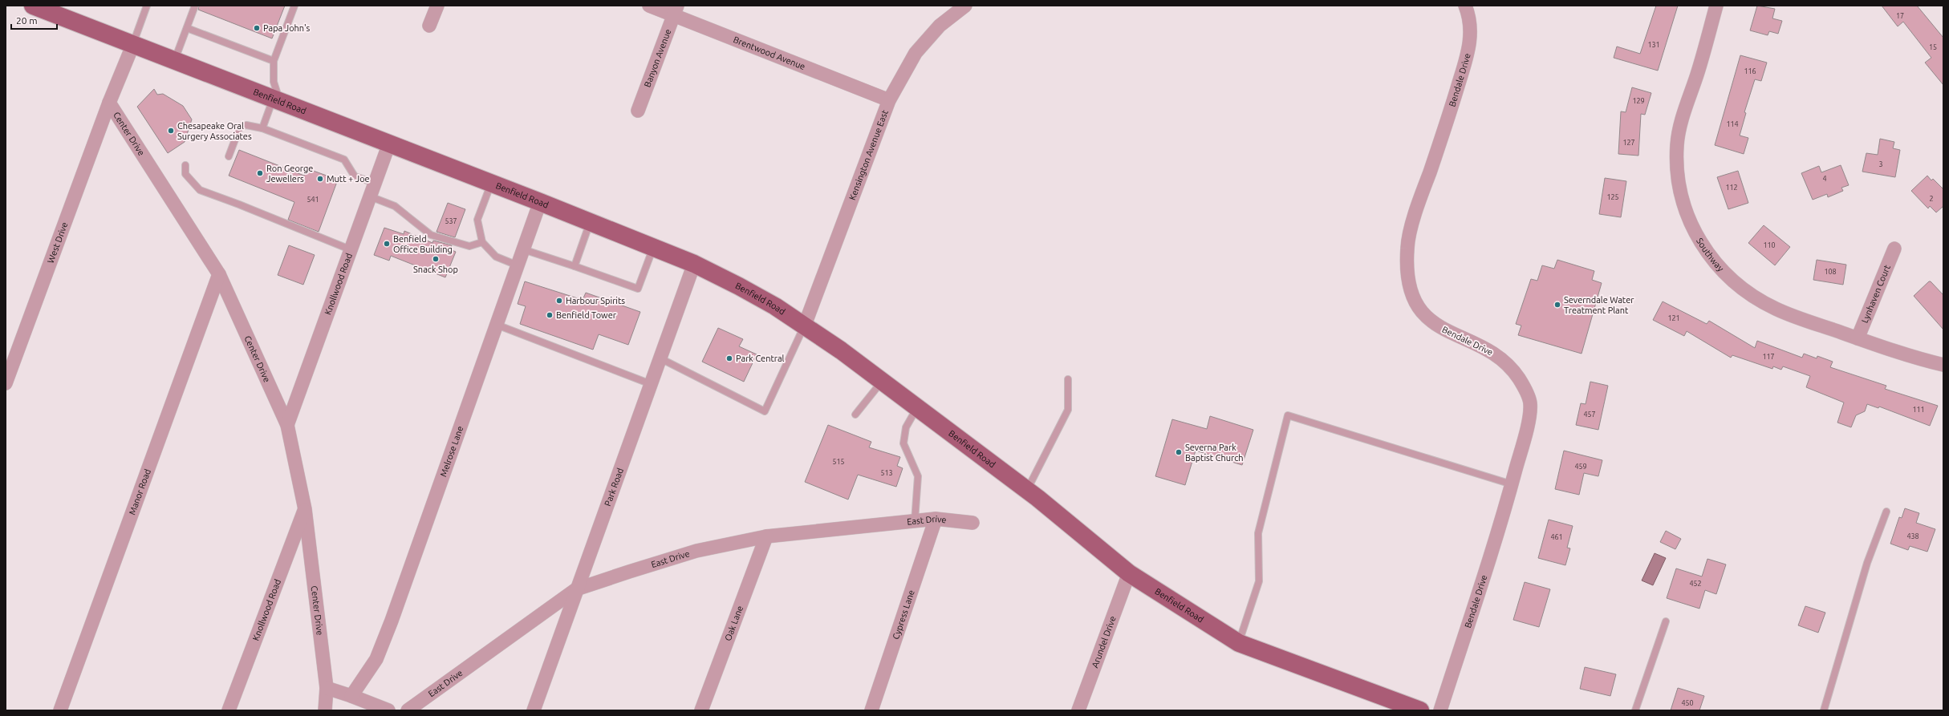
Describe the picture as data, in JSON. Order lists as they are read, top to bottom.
{
  "streets": {
    "main road": ["Benfield Road"],
    "street": [
      "Brentwood Avenue",
      "Banyon Avenue",
      "Bendale Drive",
      "Center Drive",
      "Kensington Avenue East",
      "West Drive",
      "Southway",
      "Knollwood Road",
      "Lynhaven Court",
      "Melrose Lane",
      "Park Road",
      "Manor Road",
      "East Drive",
      "Cypress Lane",
      "Oak Lane",
      "Arundel Drive"
    ]
  },
  "crossings": [
    ["Brentwood Avenue", "Banyon Avenue"],
    ["Brentwood Avenue", "Kensington Avenue East"],
    ["Benfield Road", "Center Drive"],
    ["Benfield Road", "Kensington Avenue East"],
    ["Benfield Road", "Knollwood Road"],
    ["Benfield Road", "Melrose Lane"],
    ["Benfield Road", "Park Road"],
    ["Benfield Road", "Arundel Drive"],
    ["Center Drive", "West Drive"],
    ["Center Drive", "Knollwood Road"],
    ["Center Drive", "Manor Road"],
    ["Southway", "Lynhaven Court"],
    ["Park Road", "East Drive"],
    ["East Drive", "Cypress Lane"],
    ["East Drive", "Oak Lane"]
  ],
  "places": [
    "Papa John's",
    "Chesapeake Oral Surgery Associates",
    "Ron George Jewellers",
    "Mutt + Joe",
    "Benfield Office Building",
    "Snack Shop",
    "Harbour Spirits",
    "Severndale Water Treatment Plant",
    "Benfield Tower",
    "Park Central",
    "Severna Park Baptist Church"
  ],
  "house_numbers": [
    "17",
    "131",
    "15",
    "116",
    "129",
    "114",
    "127",
    "3",
    "4",
    "112",
    "125",
    "2",
    "541",
    "537",
    "110",
    "108",
    "121",
    "117",
    "111",
    "457",
    "515",
    "459",
    "513",
    "438",
    "461",
    "452",
    "450"
  ],
  "scale_bar": "20 m"
}
